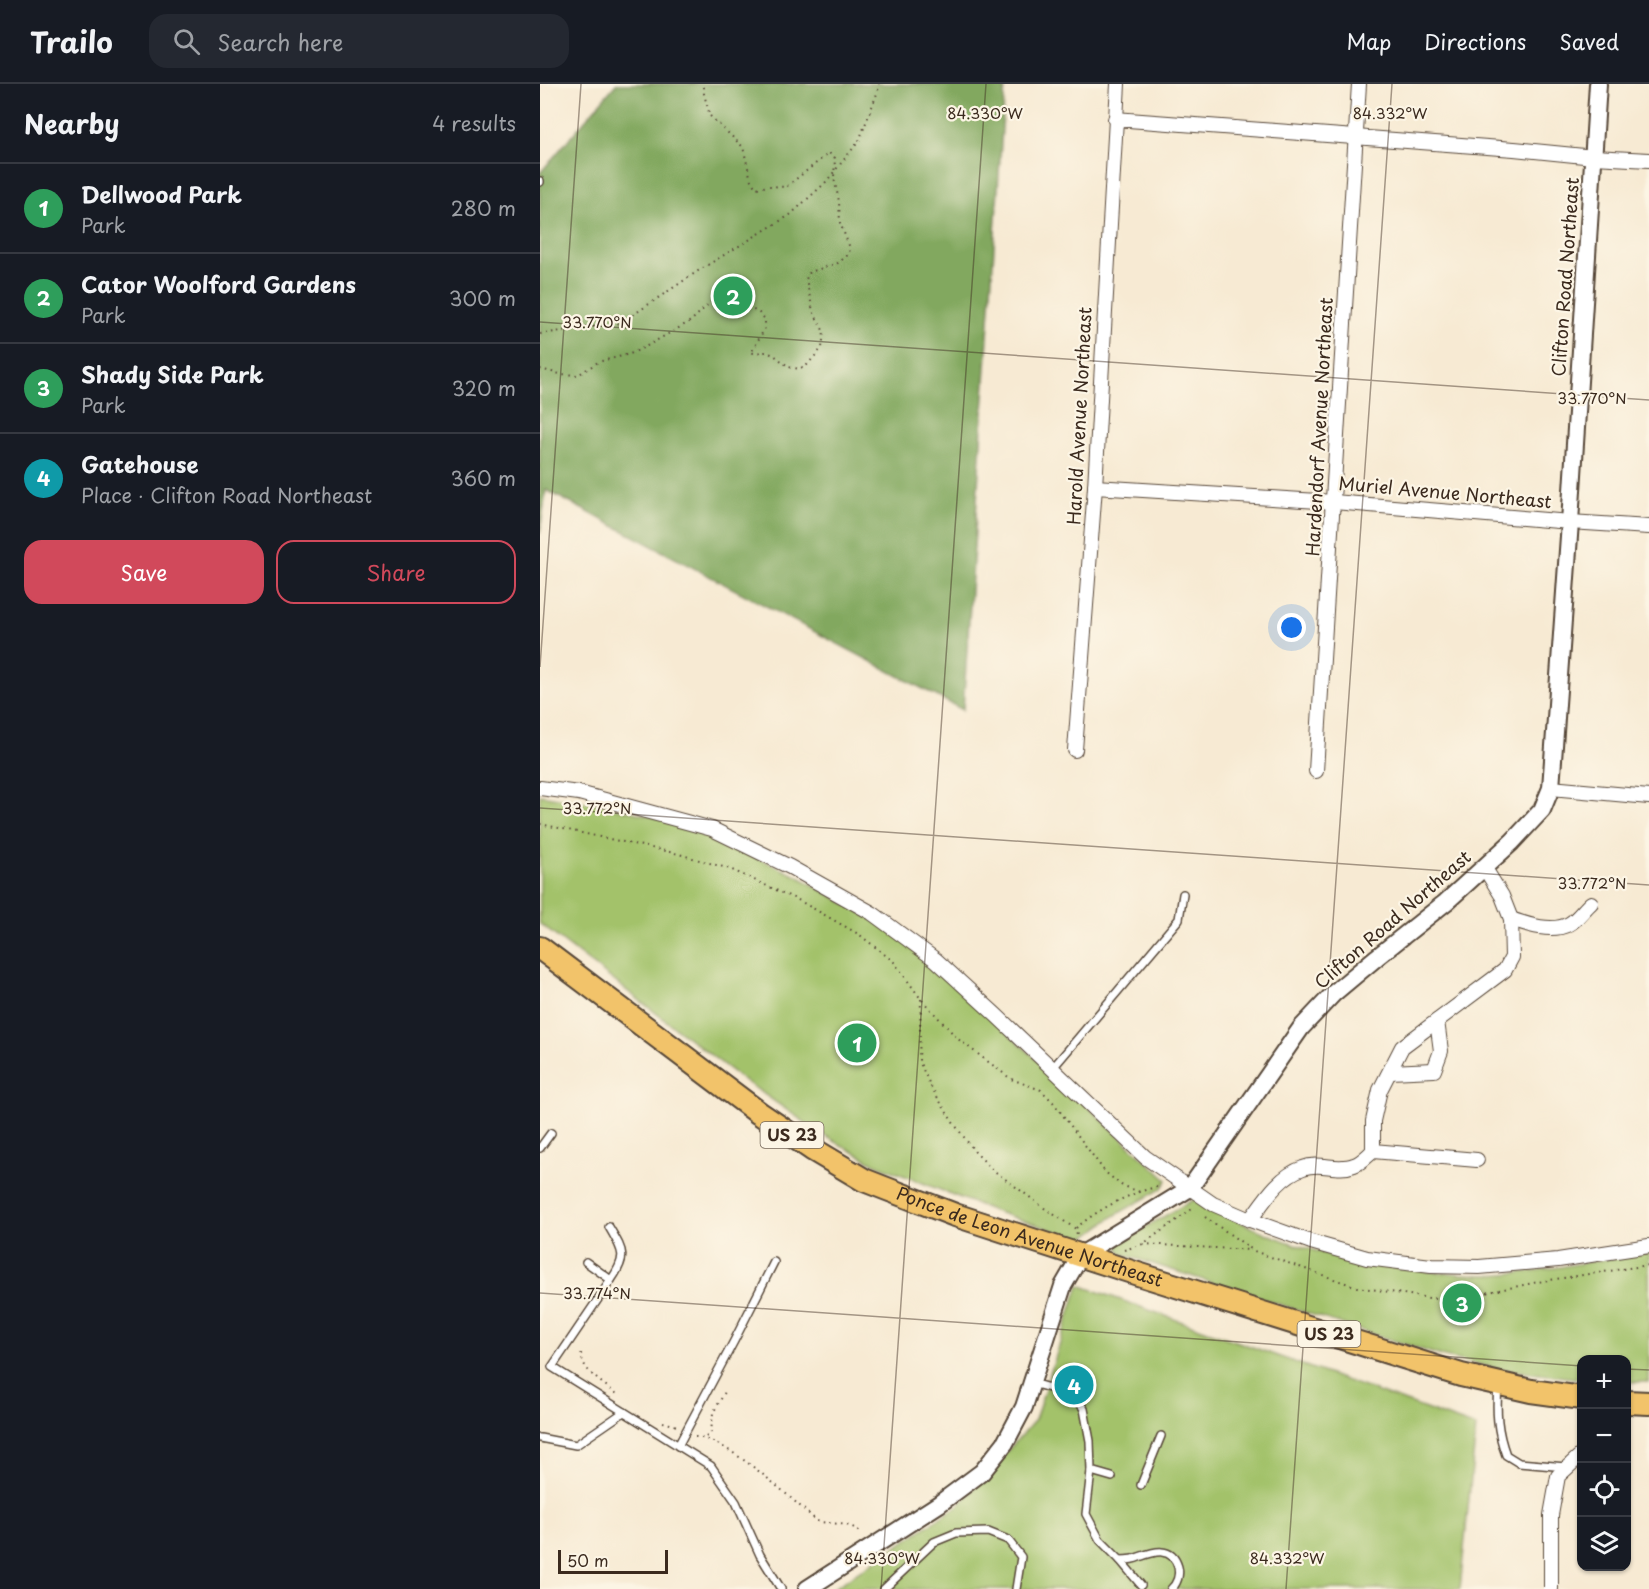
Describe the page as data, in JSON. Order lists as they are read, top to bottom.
{
  "streets": {
    "highway": ["US 23", "Ponce de Leon Avenue Northeast"],
    "street": [
      "Clifton Road Northeast",
      "Harold Avenue Northeast",
      "Hardendorf Avenue Northeast",
      "Muriel Avenue Northeast"
    ]
  },
  "crossings": [
    ["Clifton Road Northeast", "Muriel Avenue Northeast"],
    ["Clifton Road Northeast", "Ponce de Leon Avenue Northeast"],
    ["Harold Avenue Northeast", "Muriel Avenue Northeast"],
    ["Hardendorf Avenue Northeast", "Muriel Avenue Northeast"]
  ],
  "scale_bar": "50 m",
  "page": {
    "header": "Trailo",
    "search": "Search here",
    "nav": ["Map", "Directions", "Saved"],
    "heading": ["Nearby", "4 results"],
    "list": [
      {
        "mark": "1",
        "name": "Dellwood Park",
        "note": "Park",
        "value": "280 m"
      },
      {
        "mark": "2",
        "name": "Cator Woolford Gardens",
        "note": "Park",
        "value": "300 m"
      },
      {
        "mark": "3",
        "name": "Shady Side Park",
        "note": "Park",
        "value": "320 m"
      },
      {
        "mark": "4",
        "name": "Gatehouse",
        "note": "Place · Clifton Road Northeast",
        "value": "360 m"
      }
    ],
    "pins": [
      "2",
      "1",
      "3",
      "4"
    ],
    "buttons": ["Save", "Share"],
    "map_buttons": ["+", "−"],
    "scale": "50 m"
  },
  "coordinates": [
    "84.330°W",
    "84.332°W",
    "33.770°N",
    "33.772°N",
    "33.774°N"
  ]
}
